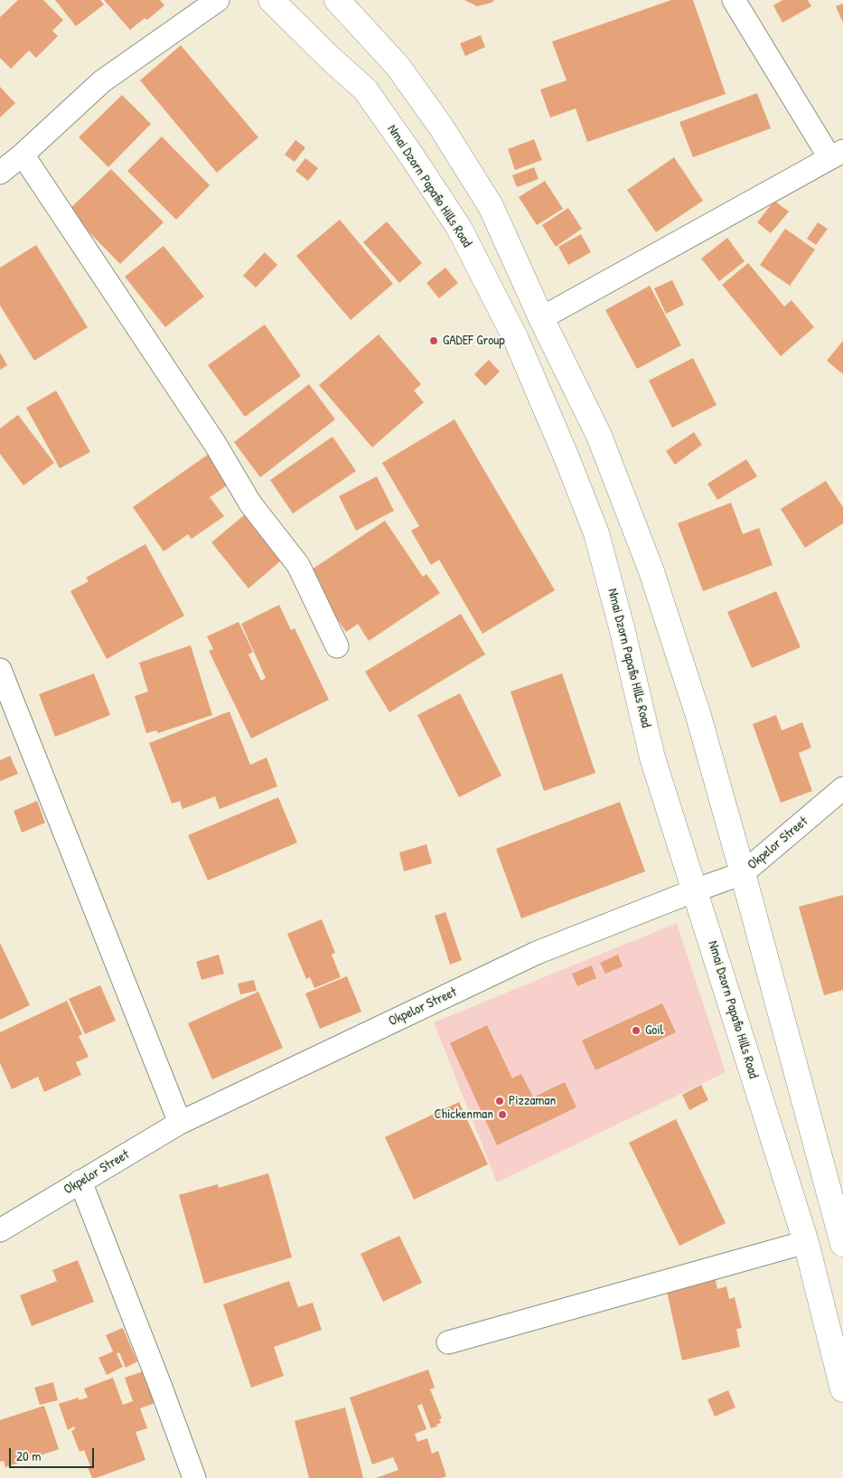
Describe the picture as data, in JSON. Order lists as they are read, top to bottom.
{
  "streets": {
    "street": ["Nmai Dzorn Papafio Hills Road", "Okpelor Street"]
  },
  "crossings": [
    ["Nmai Dzorn Papafio Hills Road", "Okpelor Street"]
  ],
  "places": [
    "GADEF Group",
    "Goil",
    "Pizzaman",
    "Chickenman"
  ],
  "scale_bar": "20 m"
}
